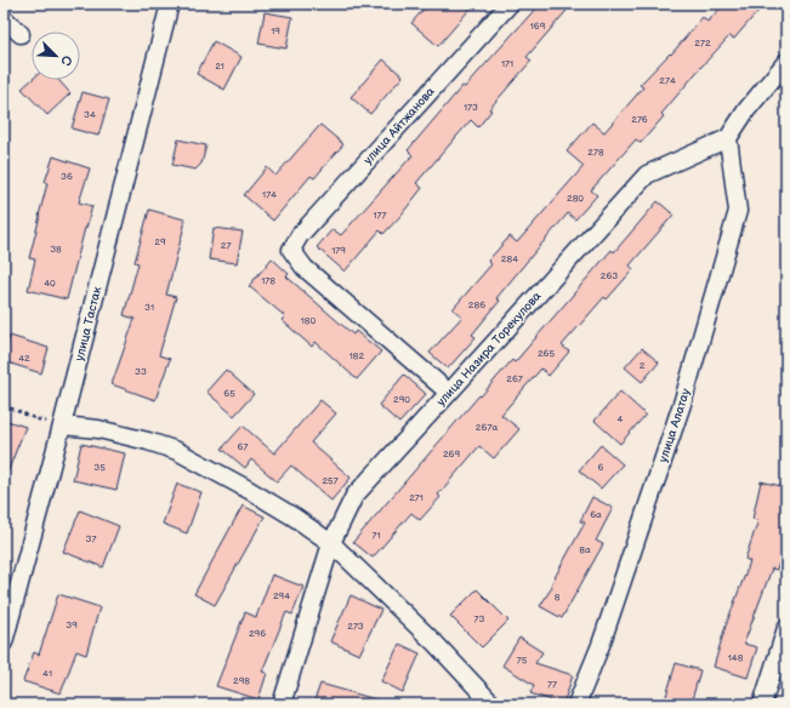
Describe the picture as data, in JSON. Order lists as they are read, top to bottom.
{
  "streets": {
    "street": [
      "улица Айтжанова",
      "улица Тастак",
      "улица Назира Торекулова",
      "улица Алатау"
    ]
  },
  "crossings": [
    ["улица Айтжанова", "улица Назира Торекулова"],
    ["улица Назира Торекулова", "улица Алатау"]
  ],
  "house_numbers": [
    "169",
    "19",
    "272",
    "171",
    "21",
    "274",
    "173",
    "34",
    "276",
    "278",
    "36",
    "174",
    "280",
    "177",
    "29",
    "27",
    "38",
    "179",
    "284",
    "263",
    "178",
    "40",
    "286",
    "31",
    "180",
    "265",
    "182",
    "42",
    "2",
    "33",
    "267",
    "65",
    "290",
    "4",
    "267а",
    "67",
    "269",
    "35",
    "6",
    "257",
    "271",
    "6а",
    "71",
    "37",
    "8а",
    "294",
    "8",
    "73",
    "39",
    "273",
    "296",
    "148",
    "75",
    "41",
    "298",
    "77"
  ],
  "north": "bottom right"
}
